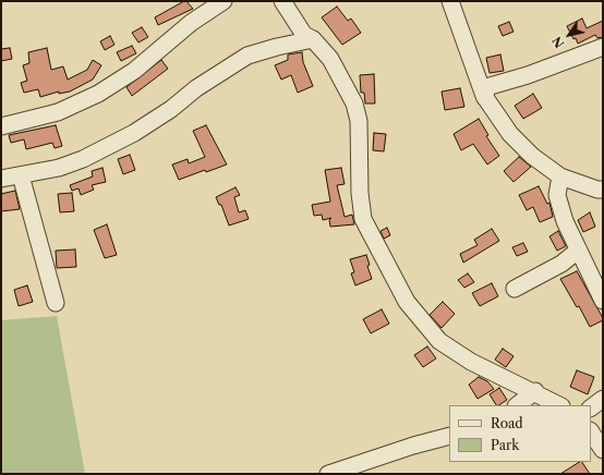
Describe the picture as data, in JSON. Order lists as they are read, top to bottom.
{
  "legend": ["Road", "Park"],
  "north": "bottom left"
}
